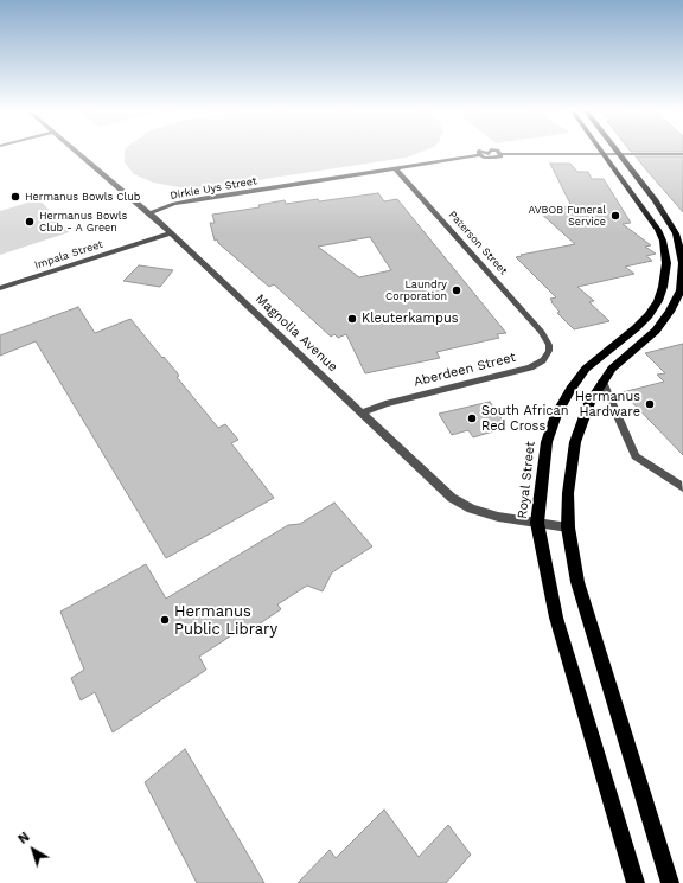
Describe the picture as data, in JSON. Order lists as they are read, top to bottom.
{
  "streets": {
    "main road": ["Royal Street"],
    "street": [
      "Dirkie Uys Street",
      "Paterson Street",
      "Impala Street",
      "Magnolia Avenue",
      "Aberdeen Street"
    ]
  },
  "crossings": [
    ["Dirkie Uys Street", "Paterson Street"],
    ["Dirkie Uys Street", "Magnolia Avenue"],
    ["Dirkie Uys Street", "Royal Street"],
    ["Paterson Street", "Aberdeen Street"],
    ["Impala Street", "Magnolia Avenue"],
    ["Magnolia Avenue", "Aberdeen Street"],
    ["Magnolia Avenue", "Royal Street"]
  ],
  "places": [
    "Hermanus Bowls Club",
    "AVBOB Funeral Service",
    "Hermanus Bowls Club - A Green",
    "Laundry Corporation",
    "Kleuterkampus",
    "Hermanus Hardware",
    "South African Red Cross",
    "Hermanus Public Library"
  ],
  "north": "top left"
}
